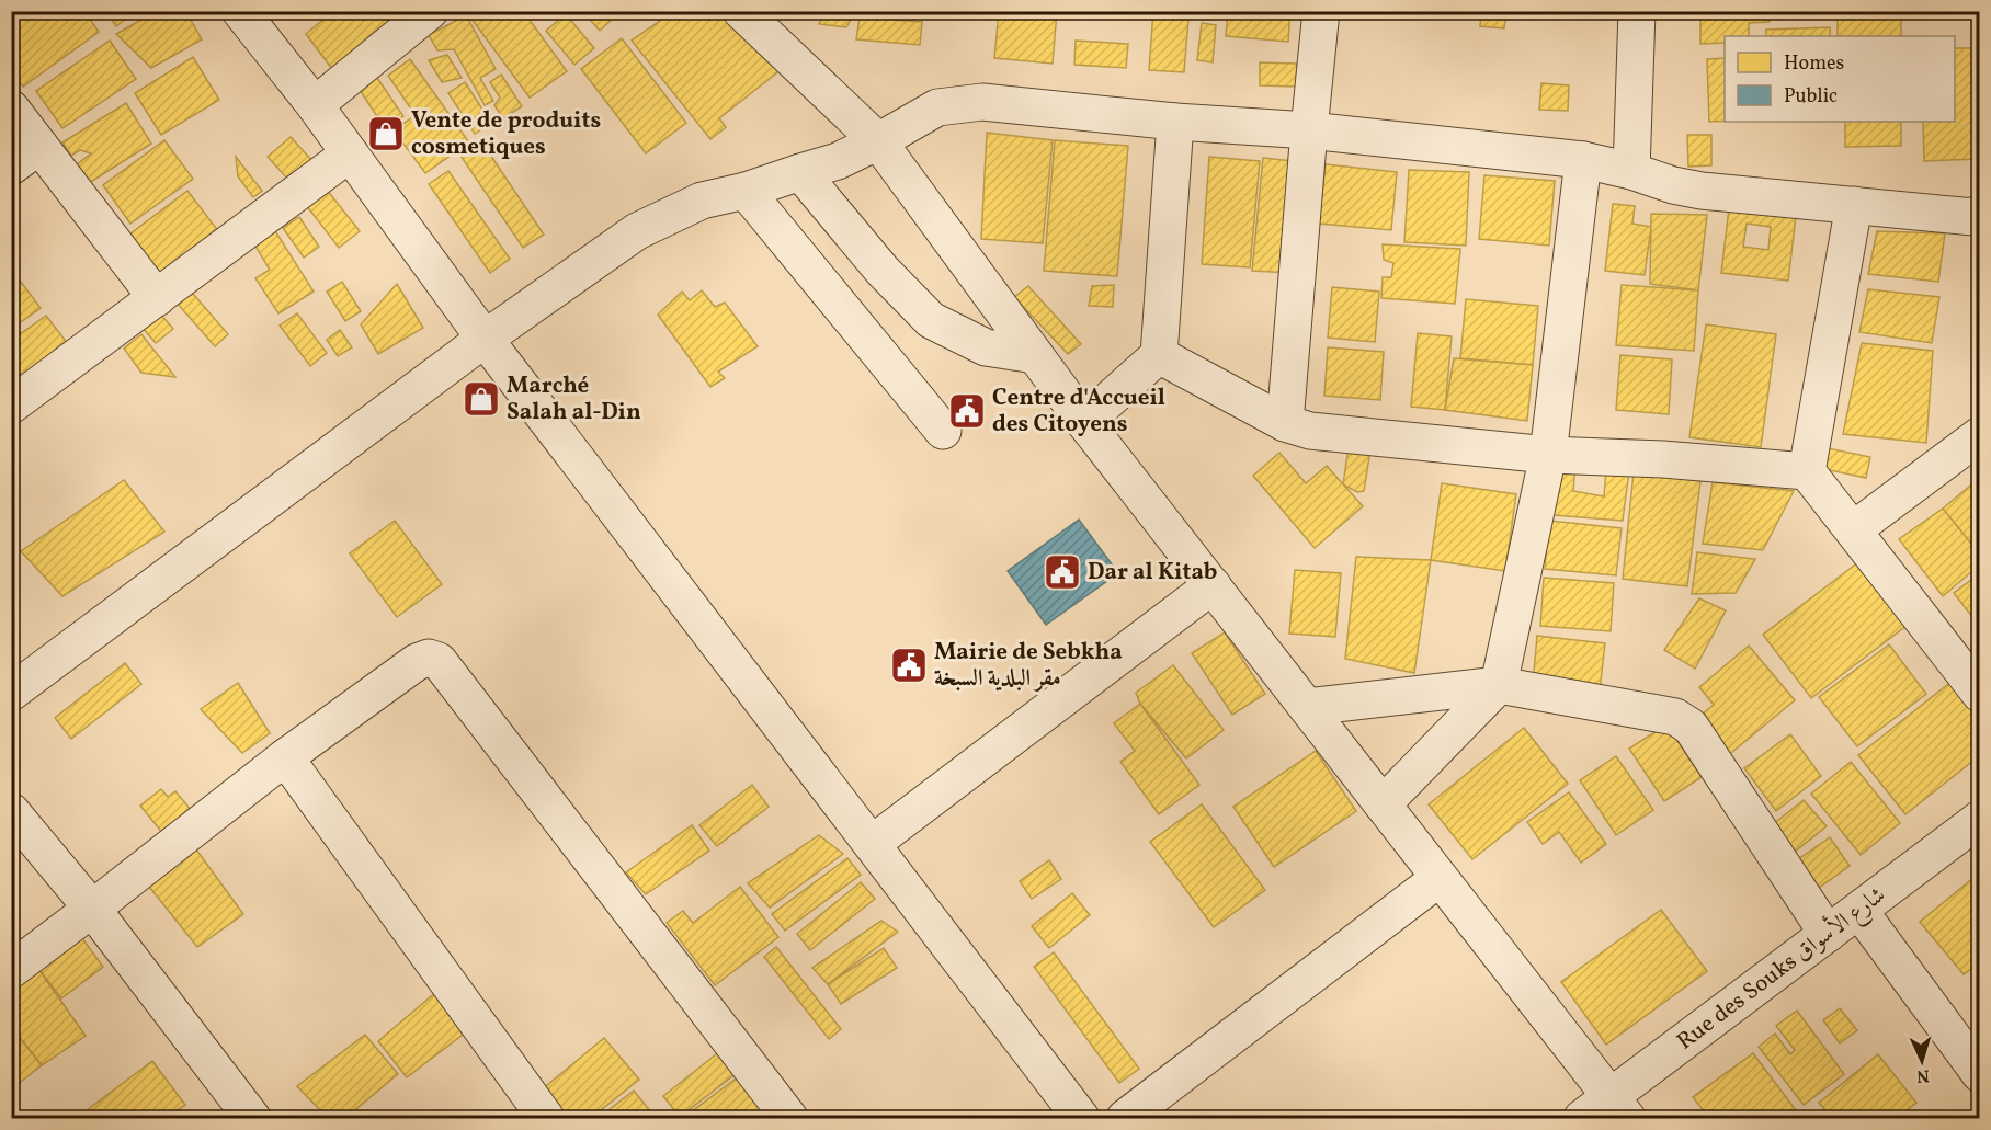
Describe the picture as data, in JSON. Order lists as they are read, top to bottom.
{
  "streets": {
    "street": ["Rue des Souks شارع الأسواق"]
  },
  "places": {
    "shop": ["Vente de produits cosmetiques", "Marché Salah al-Din"],
    "public building": ["Centre d'Accueil des Citoyens", "Dar al Kitab", "Mairie de Sebkha مقر البلدية السبخة"]
  },
  "legend": ["Homes", "Public"],
  "north": "bottom"
}
